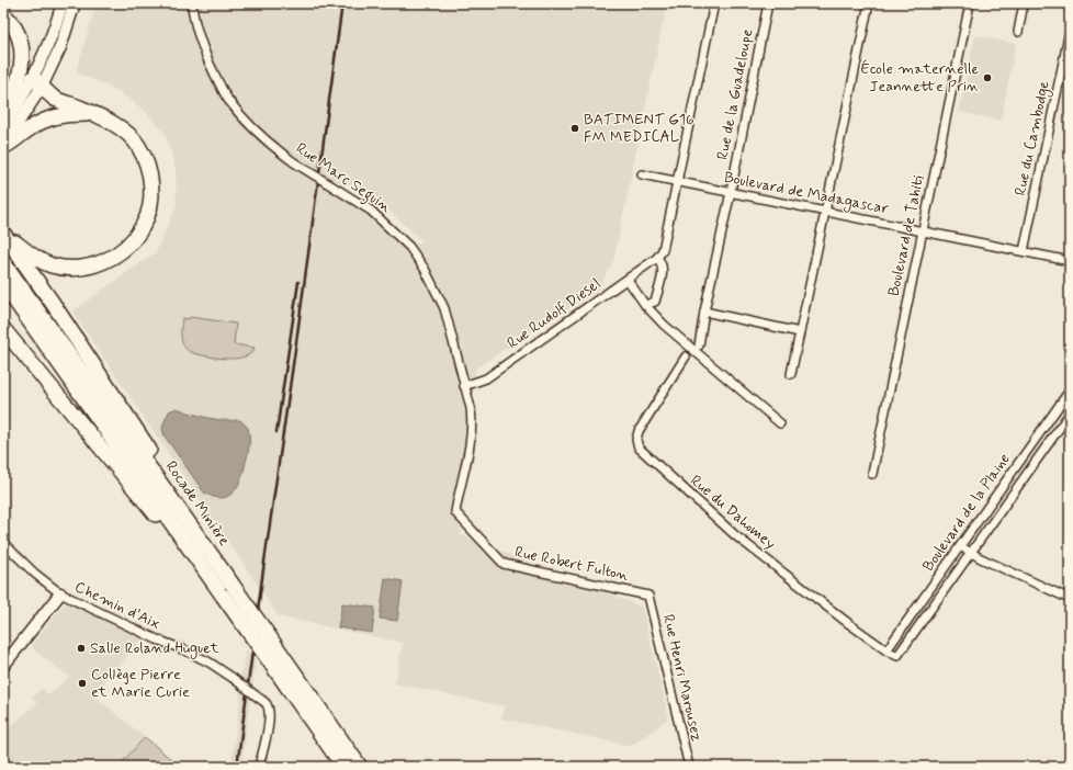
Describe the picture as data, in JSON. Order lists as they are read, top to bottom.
{
  "streets": {
    "highway": ["Rocade Minière"],
    "street": [
      "Rue de la Guadeloupe",
      "Rue du Cambodge",
      "Rue Marc Seguin",
      "Boulevard de Madagascar",
      "Boulevard de Tahiti",
      "Rue Rudolf Diesel",
      "Rue du Dahomey",
      "Boulevard de la Plaine",
      "Rue Robert Fulton",
      "Chemin d'Aix",
      "Rue Henri Marousez"
    ]
  },
  "crossings": [
    ["Rue de la Guadeloupe", "Boulevard de Madagascar"],
    ["Rue du Cambodge", "Boulevard de Madagascar"],
    ["Rue Marc Seguin", "Rue Rudolf Diesel"],
    ["Rue Marc Seguin", "Rue Robert Fulton"],
    ["Boulevard de Madagascar", "Boulevard de Tahiti"],
    ["Rue Rudolf Diesel", "Rue Robert Fulton"],
    ["Rue du Dahomey", "Boulevard de la Plaine"],
    ["Rue Robert Fulton", "Rue Henri Marousez"]
  ],
  "places": [
    "École maternelle Jeannette Prin",
    "BATIMENT G16 FM MEDICAL",
    "Salle Roland Huguet",
    "Collège Pierre et Marie Curie"
  ]
}
